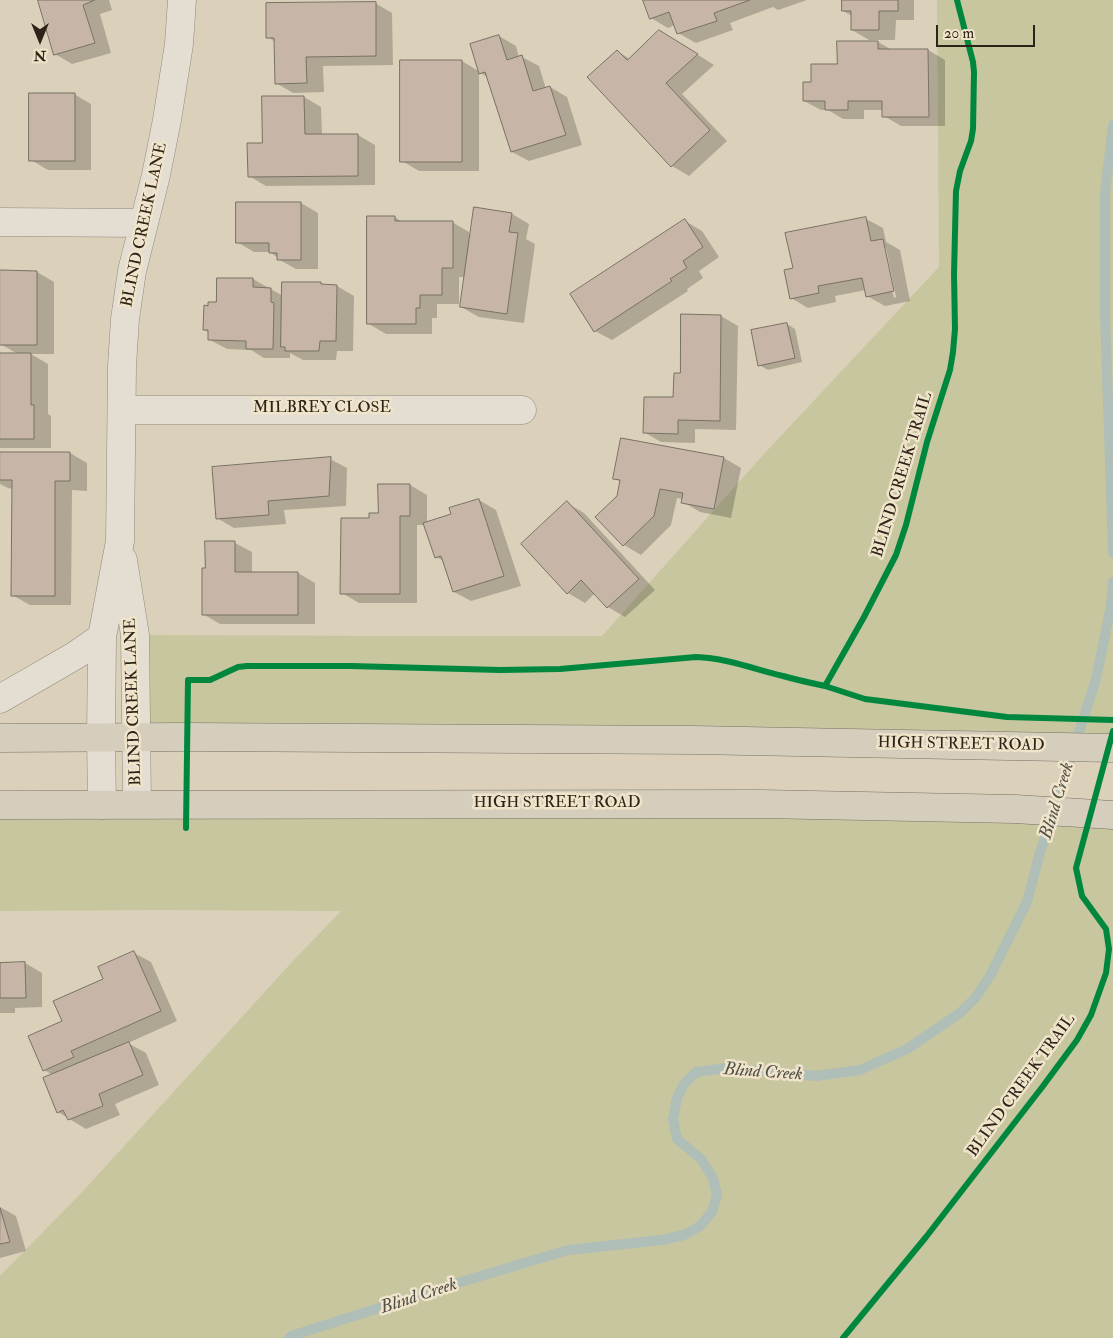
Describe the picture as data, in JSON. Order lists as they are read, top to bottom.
{
  "streets": {
    "main road": ["HIGH STREET ROAD"],
    "street": ["BLIND CREEK LANE", "MILBREY CLOSE"],
    "cycle path": ["BLIND CREEK TRAIL"]
  },
  "crossings": [
    ["BLIND CREEK LANE", "MILBREY CLOSE"],
    ["BLIND CREEK LANE", "HIGH STREET ROAD"]
  ],
  "water": ["Blind Creek"],
  "scale_bar": "20 m",
  "north": "bottom"
}
